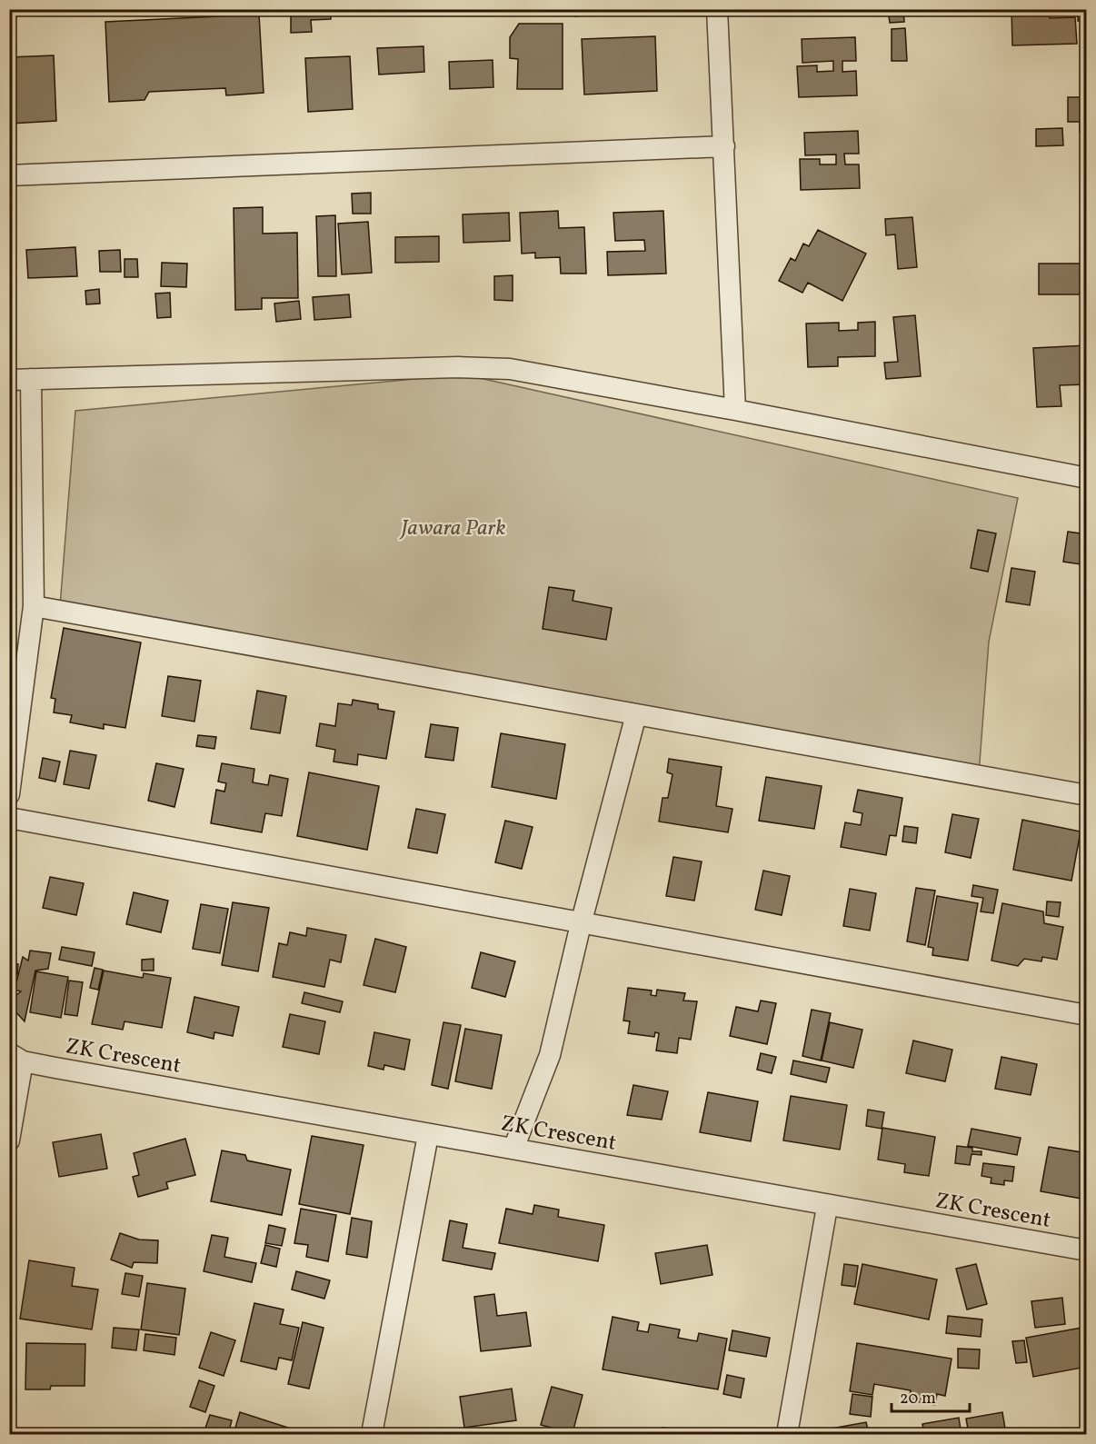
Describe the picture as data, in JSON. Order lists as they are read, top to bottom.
{
  "streets": {
    "street": ["ZK Crescent"]
  },
  "parks": ["Jawara Park"],
  "scale_bar": "20 m"
}
